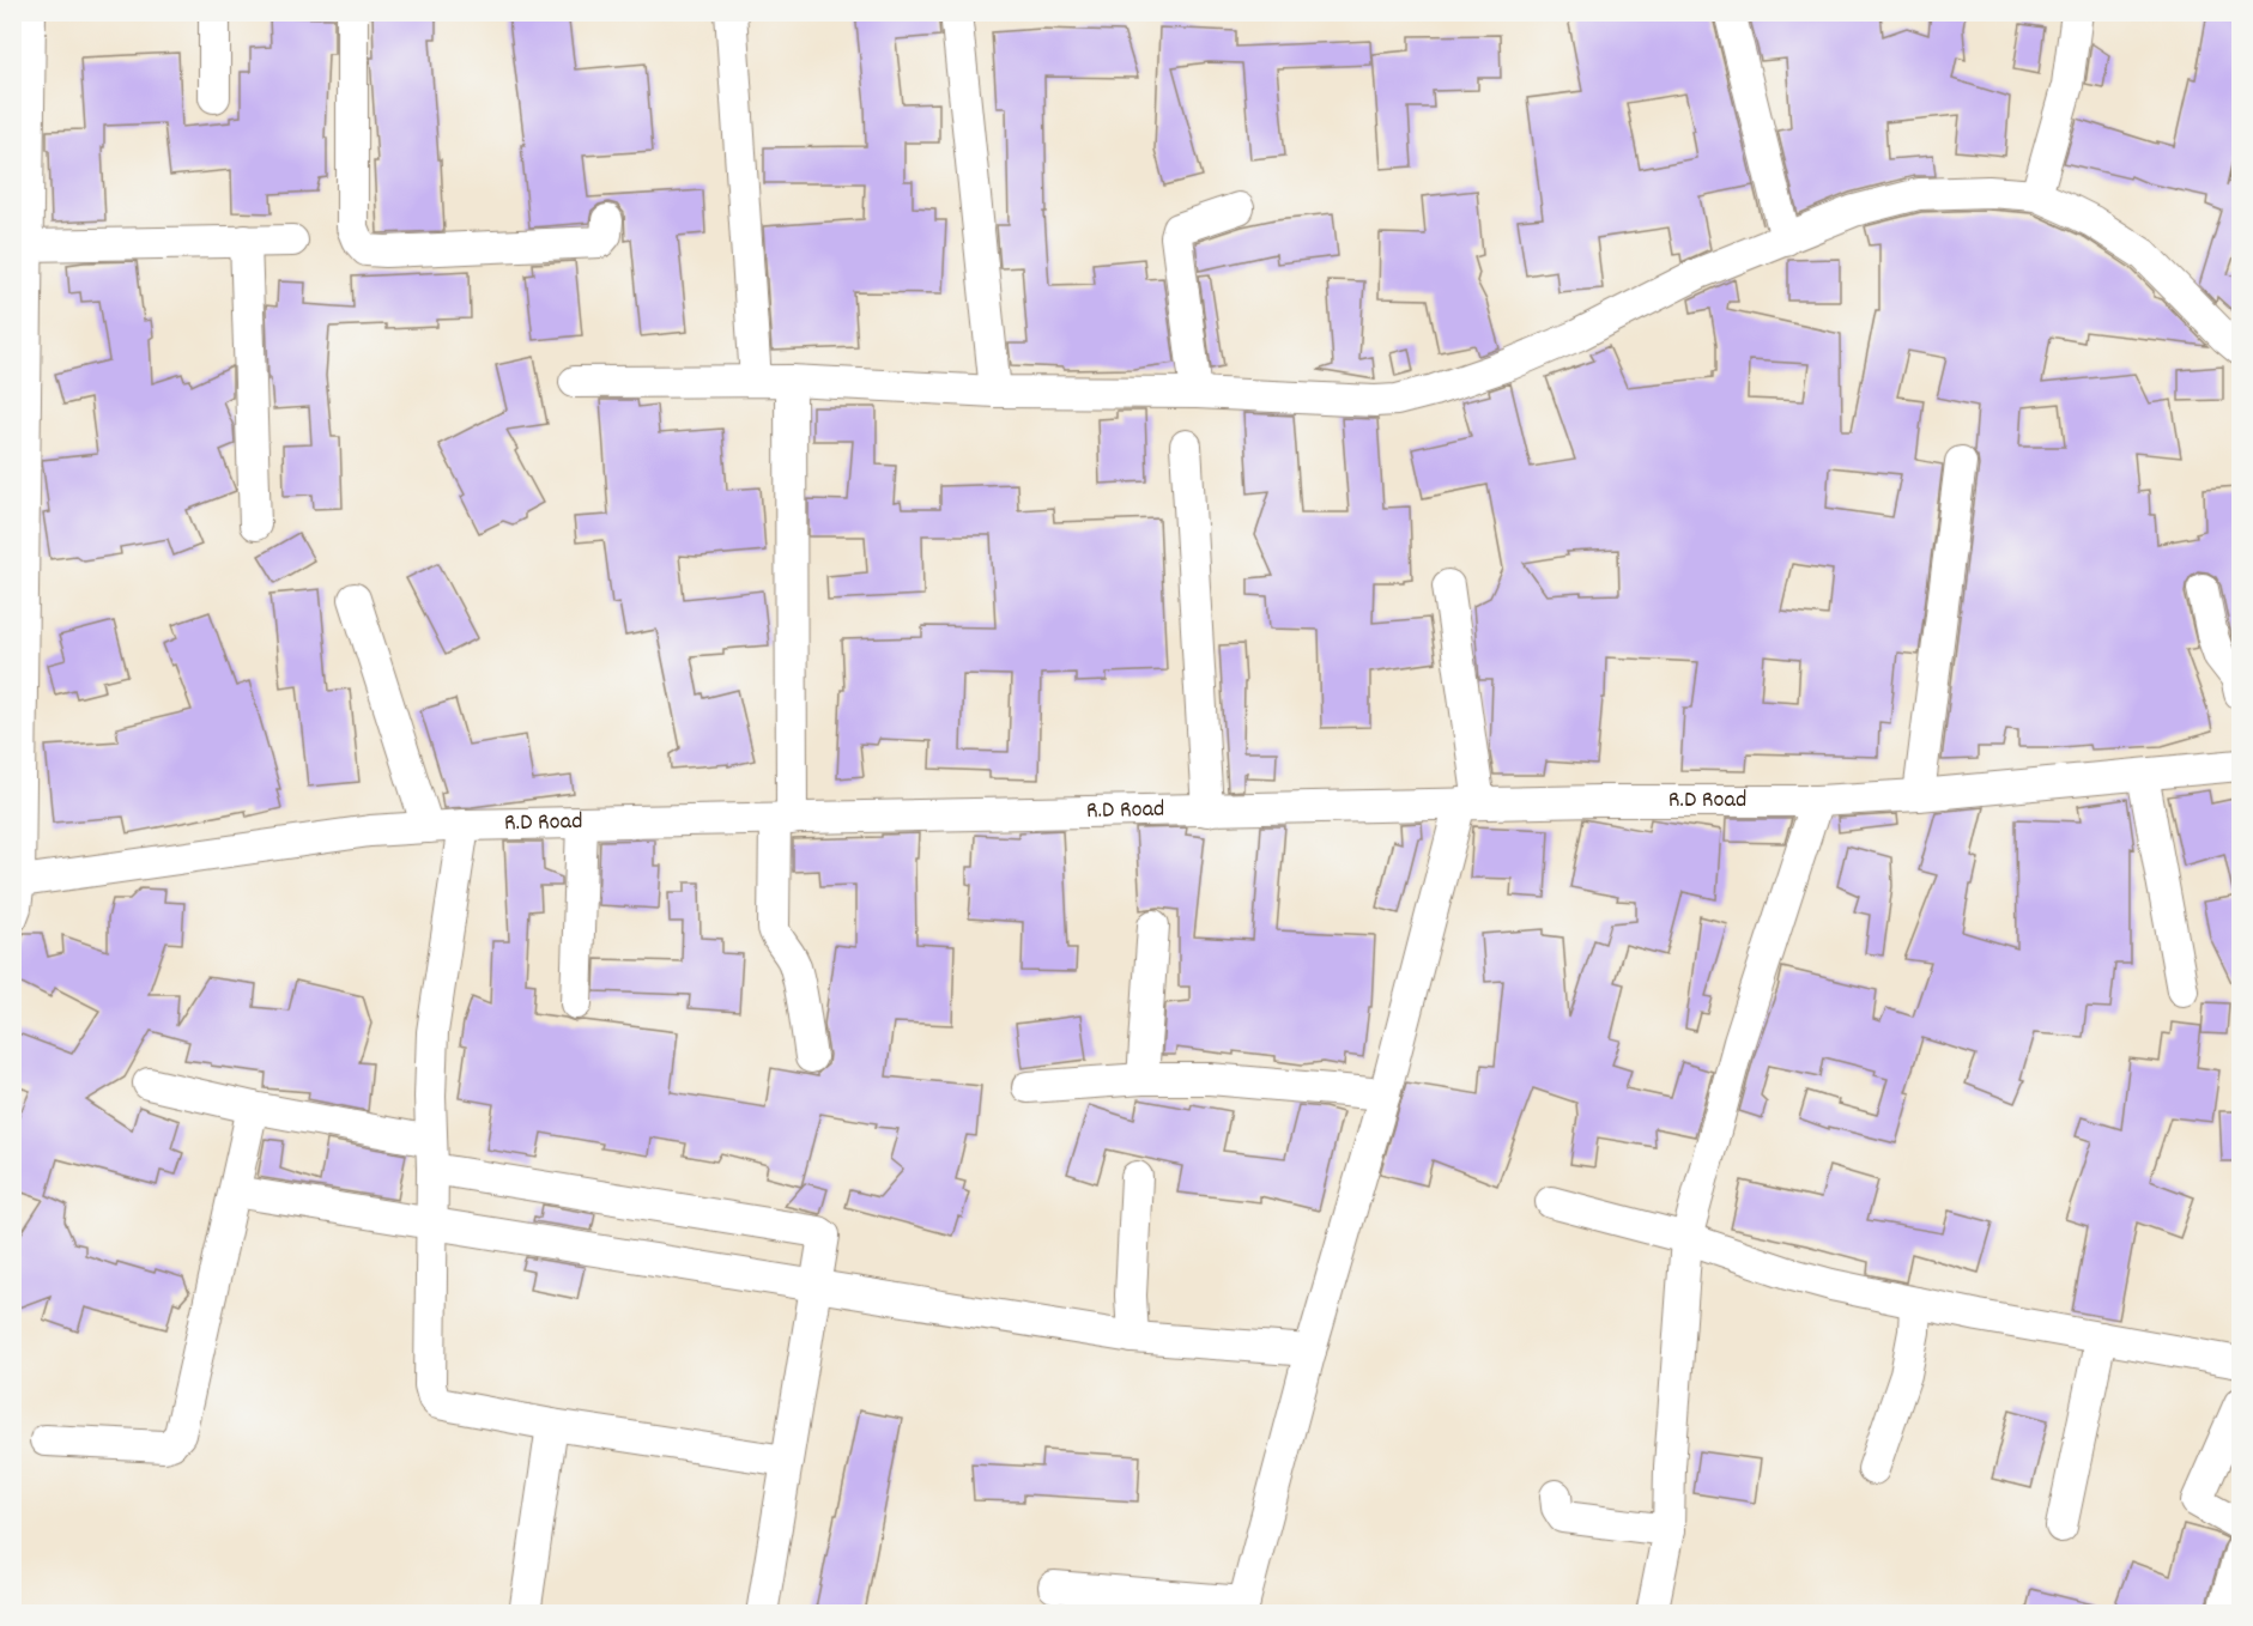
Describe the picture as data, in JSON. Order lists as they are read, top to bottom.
{
  "streets": {
    "street": ["R.D Road"]
  }
}
